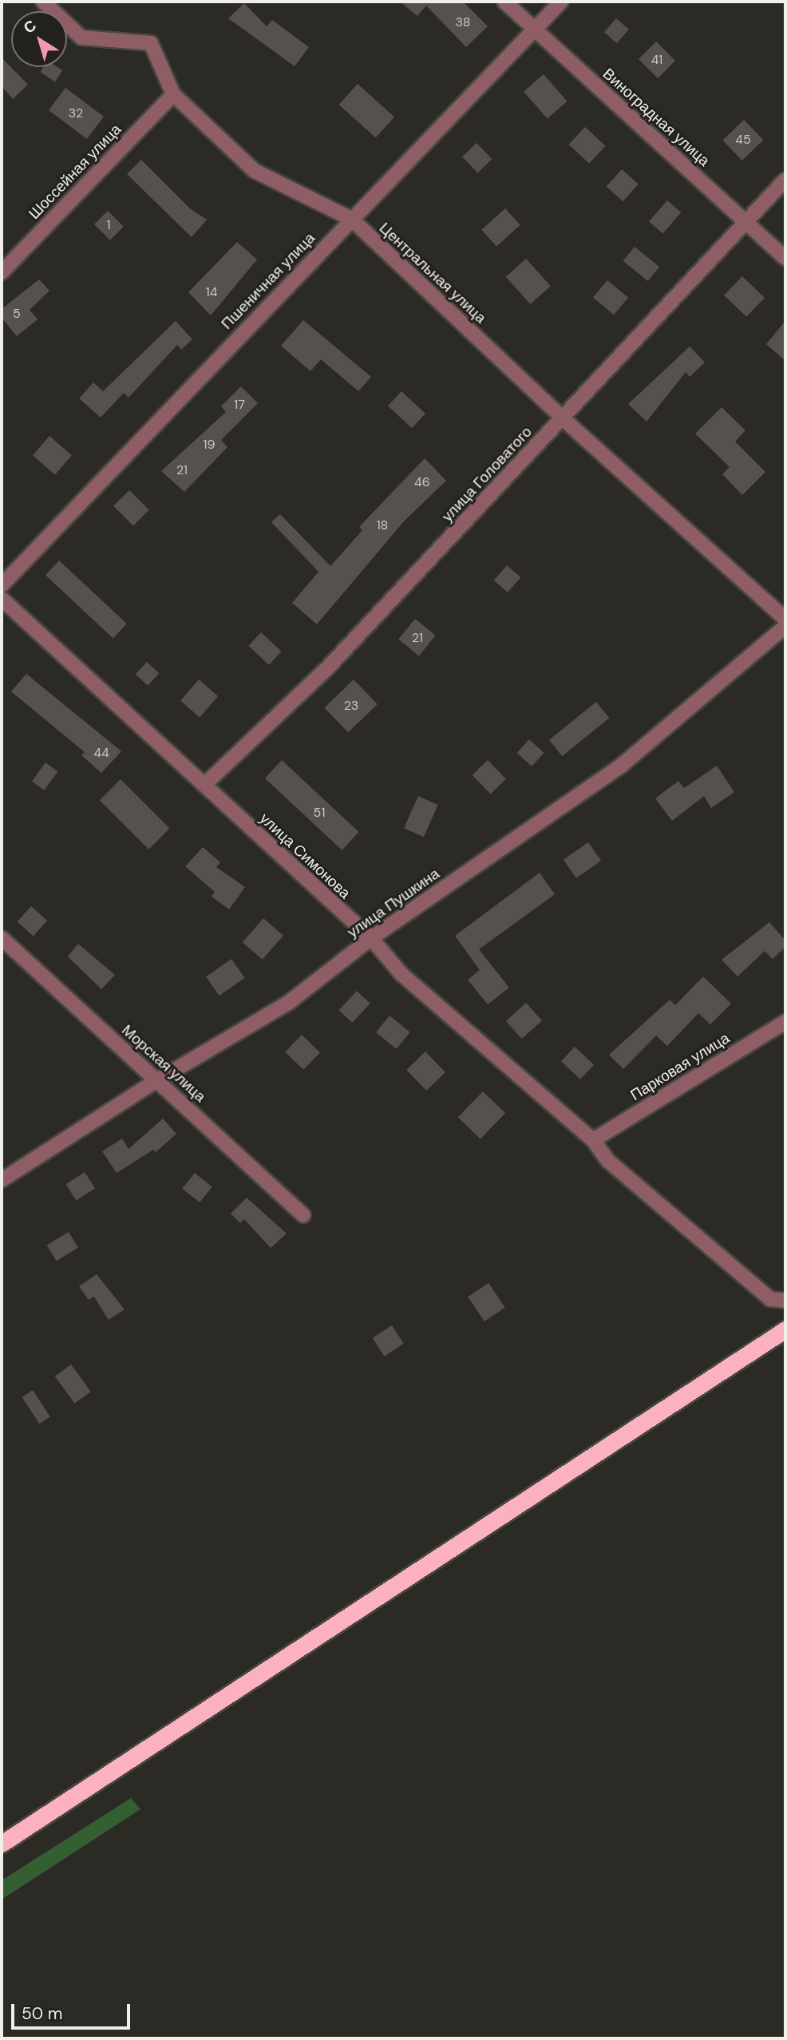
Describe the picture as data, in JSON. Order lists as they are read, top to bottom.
{
  "streets": {
    "street": [
      "Виноградная улица",
      "Шоссейная улица",
      "Центральная улица",
      "Пшеничная улица",
      "улица Головатого",
      "улица Симонова",
      "улица Пушкина",
      "Морская улица",
      "Парковая улица"
    ]
  },
  "crossings": [
    ["Виноградная улица", "Пшеничная улица"],
    ["Виноградная улица", "улица Головатого"],
    ["Шоссейная улица", "Центральная улица"],
    ["Центральная улица", "Пшеничная улица"],
    ["Центральная улица", "улица Головатого"],
    ["улица Головатого", "улица Симонова"],
    ["улица Симонова", "улица Пушкина"],
    ["улица Симонова", "Парковая улица"],
    ["улица Пушкина", "Морская улица"]
  ],
  "house_numbers": [
    "38",
    "41",
    "32",
    "45",
    "1",
    "14",
    "5",
    "17",
    "19",
    "21",
    "46",
    "18",
    "21",
    "23",
    "44",
    "51"
  ],
  "scale_bar": "50 m",
  "north": "top left"
}
